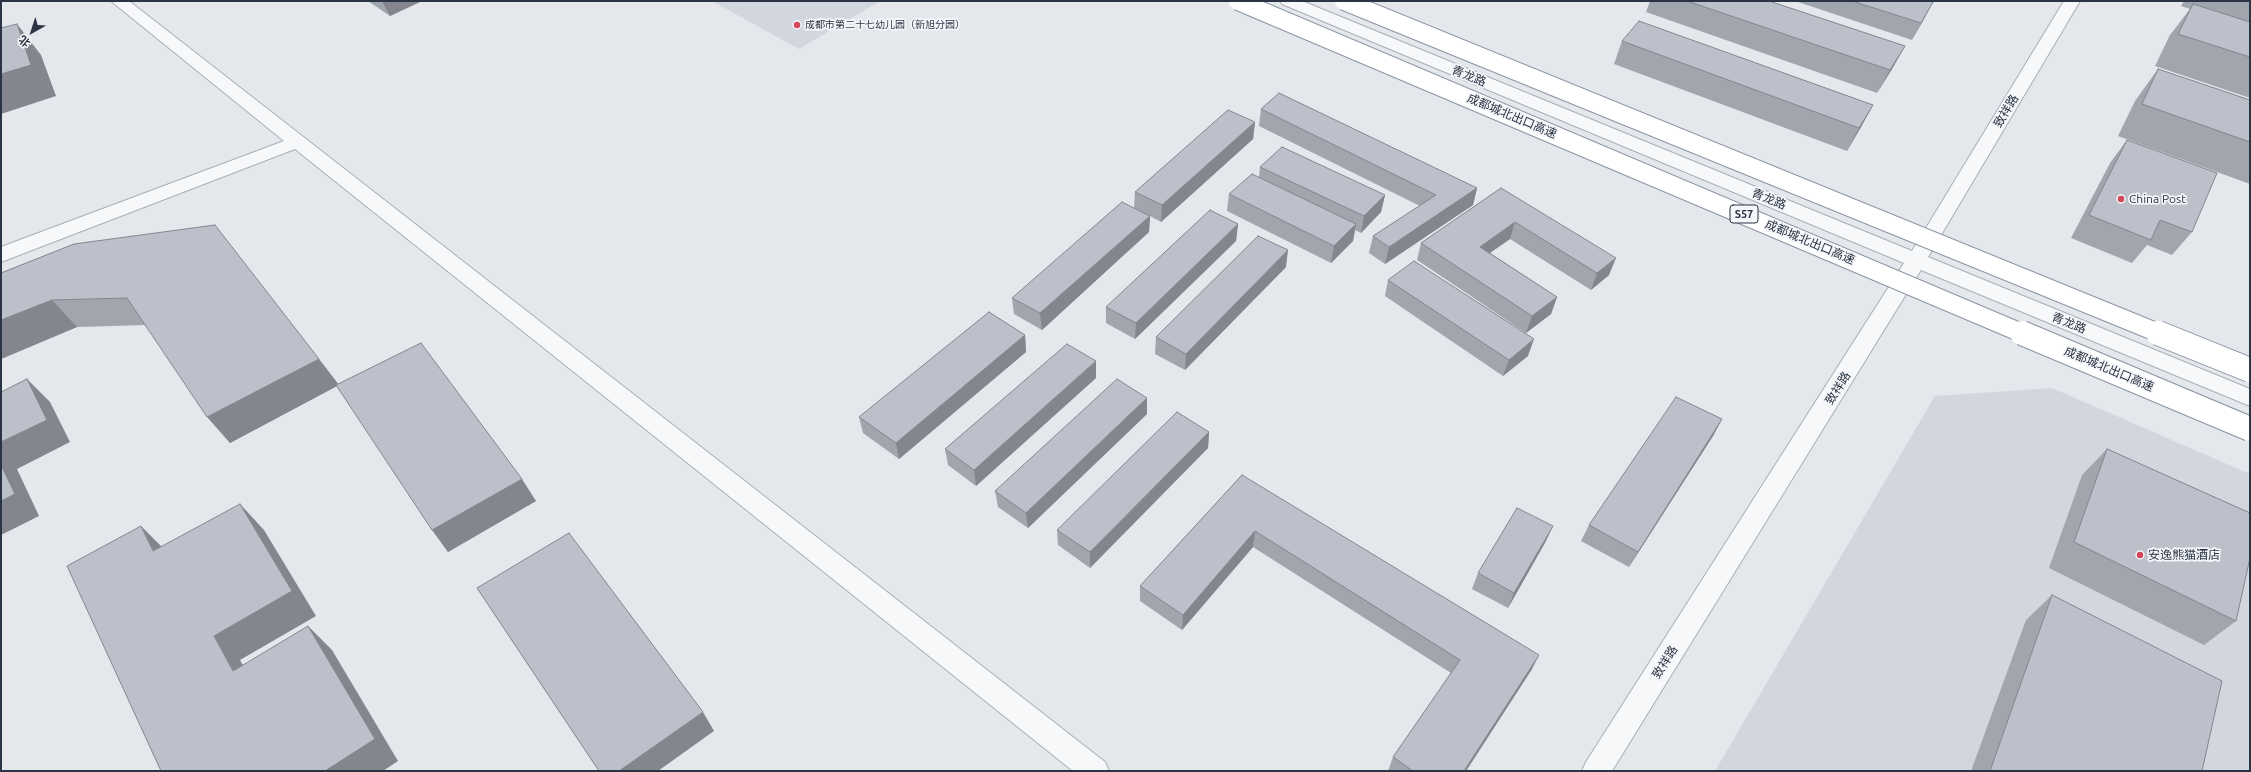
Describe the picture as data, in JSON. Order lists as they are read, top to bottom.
{
  "streets": {
    "highway": ["成都城北出口高速", "S57"],
    "street": ["青龙路", "致祥路"]
  },
  "crossings": [
    ["青龙路", "致祥路"]
  ],
  "places": ["成都市第二十七幼儿园（新旭分园）", "China Post", "安逸熊猫酒店"],
  "north": "bottom left"
}
